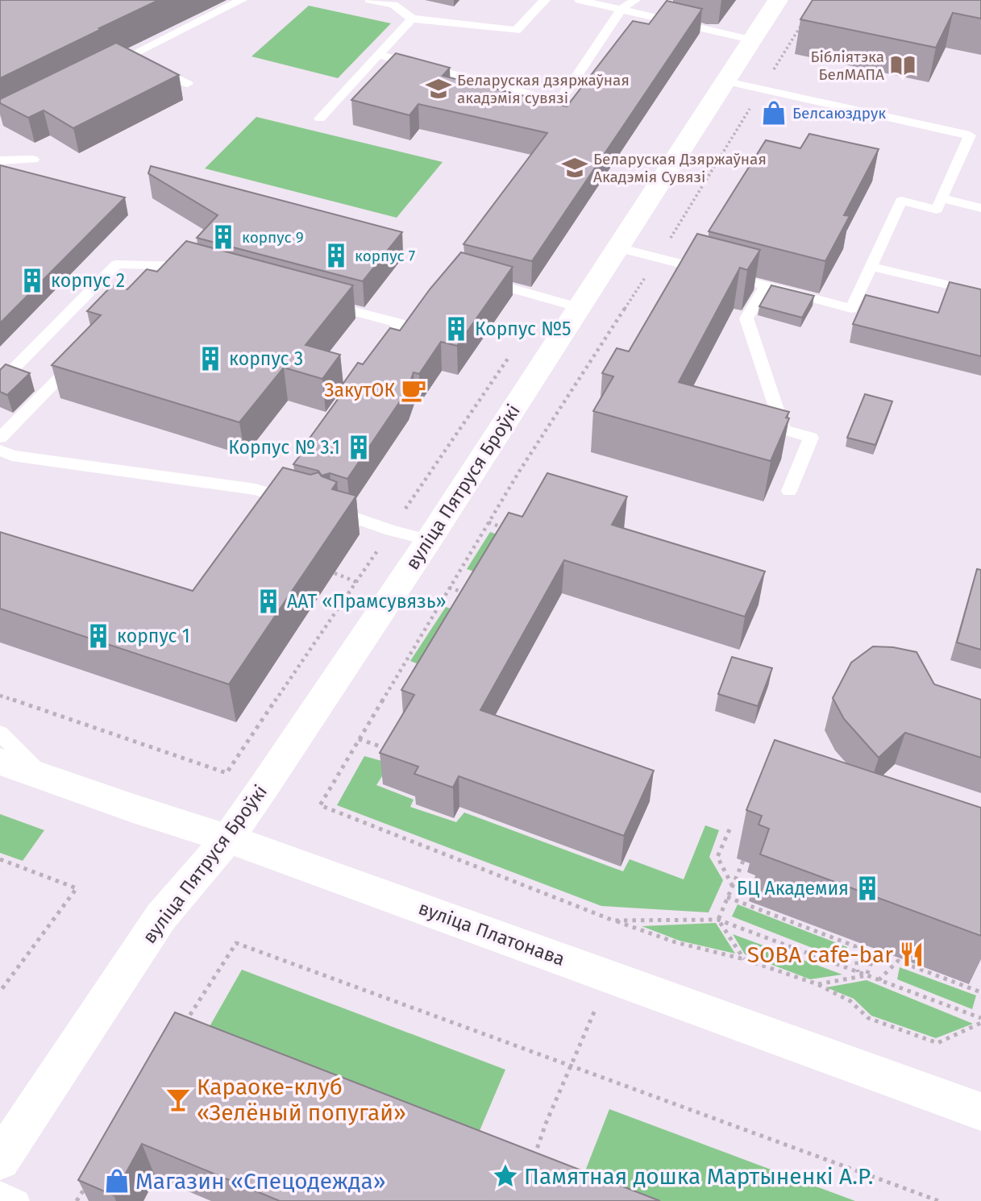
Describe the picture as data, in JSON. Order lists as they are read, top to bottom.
{
  "streets": {
    "street": ["вуліца Пятруся Броўкі", "вуліца Платонава"]
  },
  "crossings": [
    ["вуліца Пятруся Броўкі", "вуліца Платонава"]
  ],
  "places": {
    "library": ["Бібліятэка БелМАПА"],
    "school or university": ["Беларуская дзяржаўная акадэмія сувязі", "Беларуская Дзяржаўная Акадэмія Сувязі"],
    "shop": ["Белсаюздрук", "Магазин «Спецодежда»"],
    "building": [
      "корпус 9",
      "корпус 7",
      "корпус 2",
      "Корпус №5",
      "корпус 3",
      "Корпус № 3.1",
      "ААТ «Прамсувязь»",
      "корпус 1",
      "БЦ Академия"
    ],
    "cafe": ["ЗакутОК"],
    "restaurant": ["SOBA cafe-bar"],
    "bar": ["Караоке-клуб «Зелёный попугай»"],
    "place": ["Памятная дошка Мартыненкі А.Р."]
  }
}
